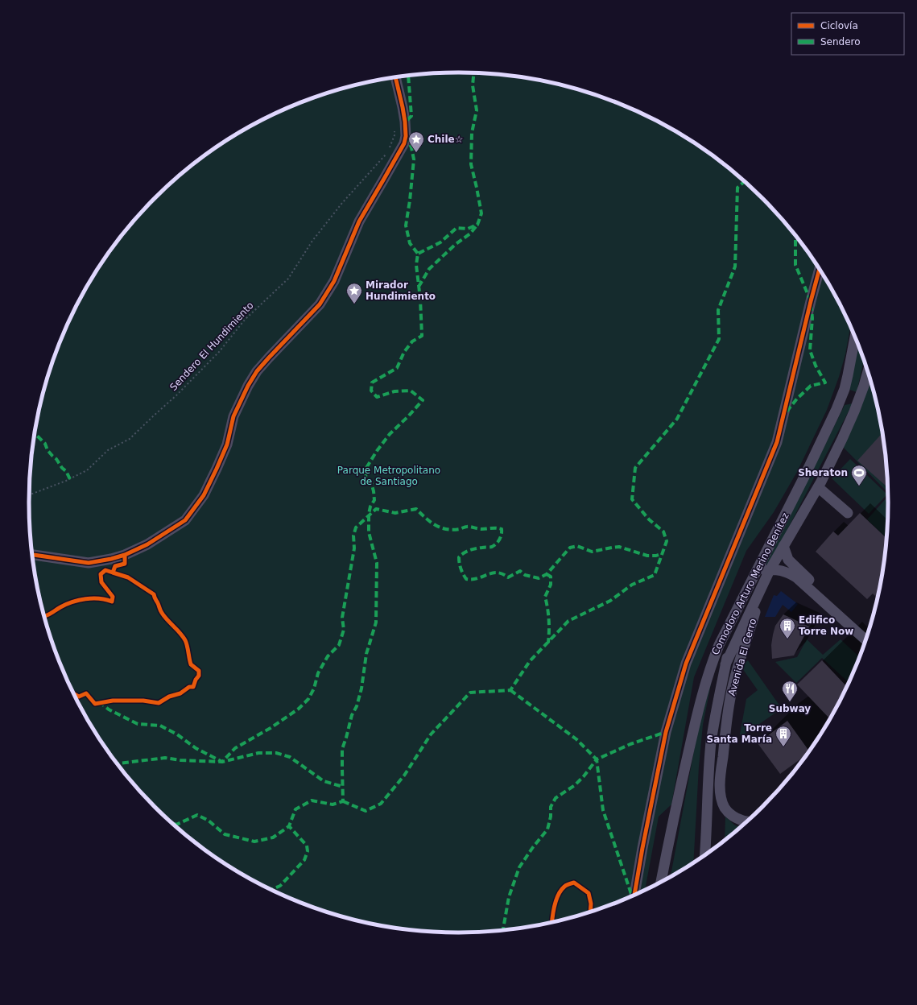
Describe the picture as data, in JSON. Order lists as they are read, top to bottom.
{
  "streets": {
    "street": ["Comodoro Arturo Merino Benítez", "Avenida El Cerro"],
    "path": ["Sendero El Hundimiento"]
  },
  "crossings": [
    ["Comodoro Arturo Merino Benítez", "Avenida El Cerro"]
  ],
  "parks": ["Parque Metropolitano de Santiago"],
  "places": {
    "place": ["Chile☆", "Mirador Hundimiento"],
    "sports": ["Sheraton"],
    "building": ["Edifico Torre Now", "Torre Santa María"],
    "restaurant": ["Subway"]
  },
  "legend": ["Ciclovía", "Sendero"]
}
